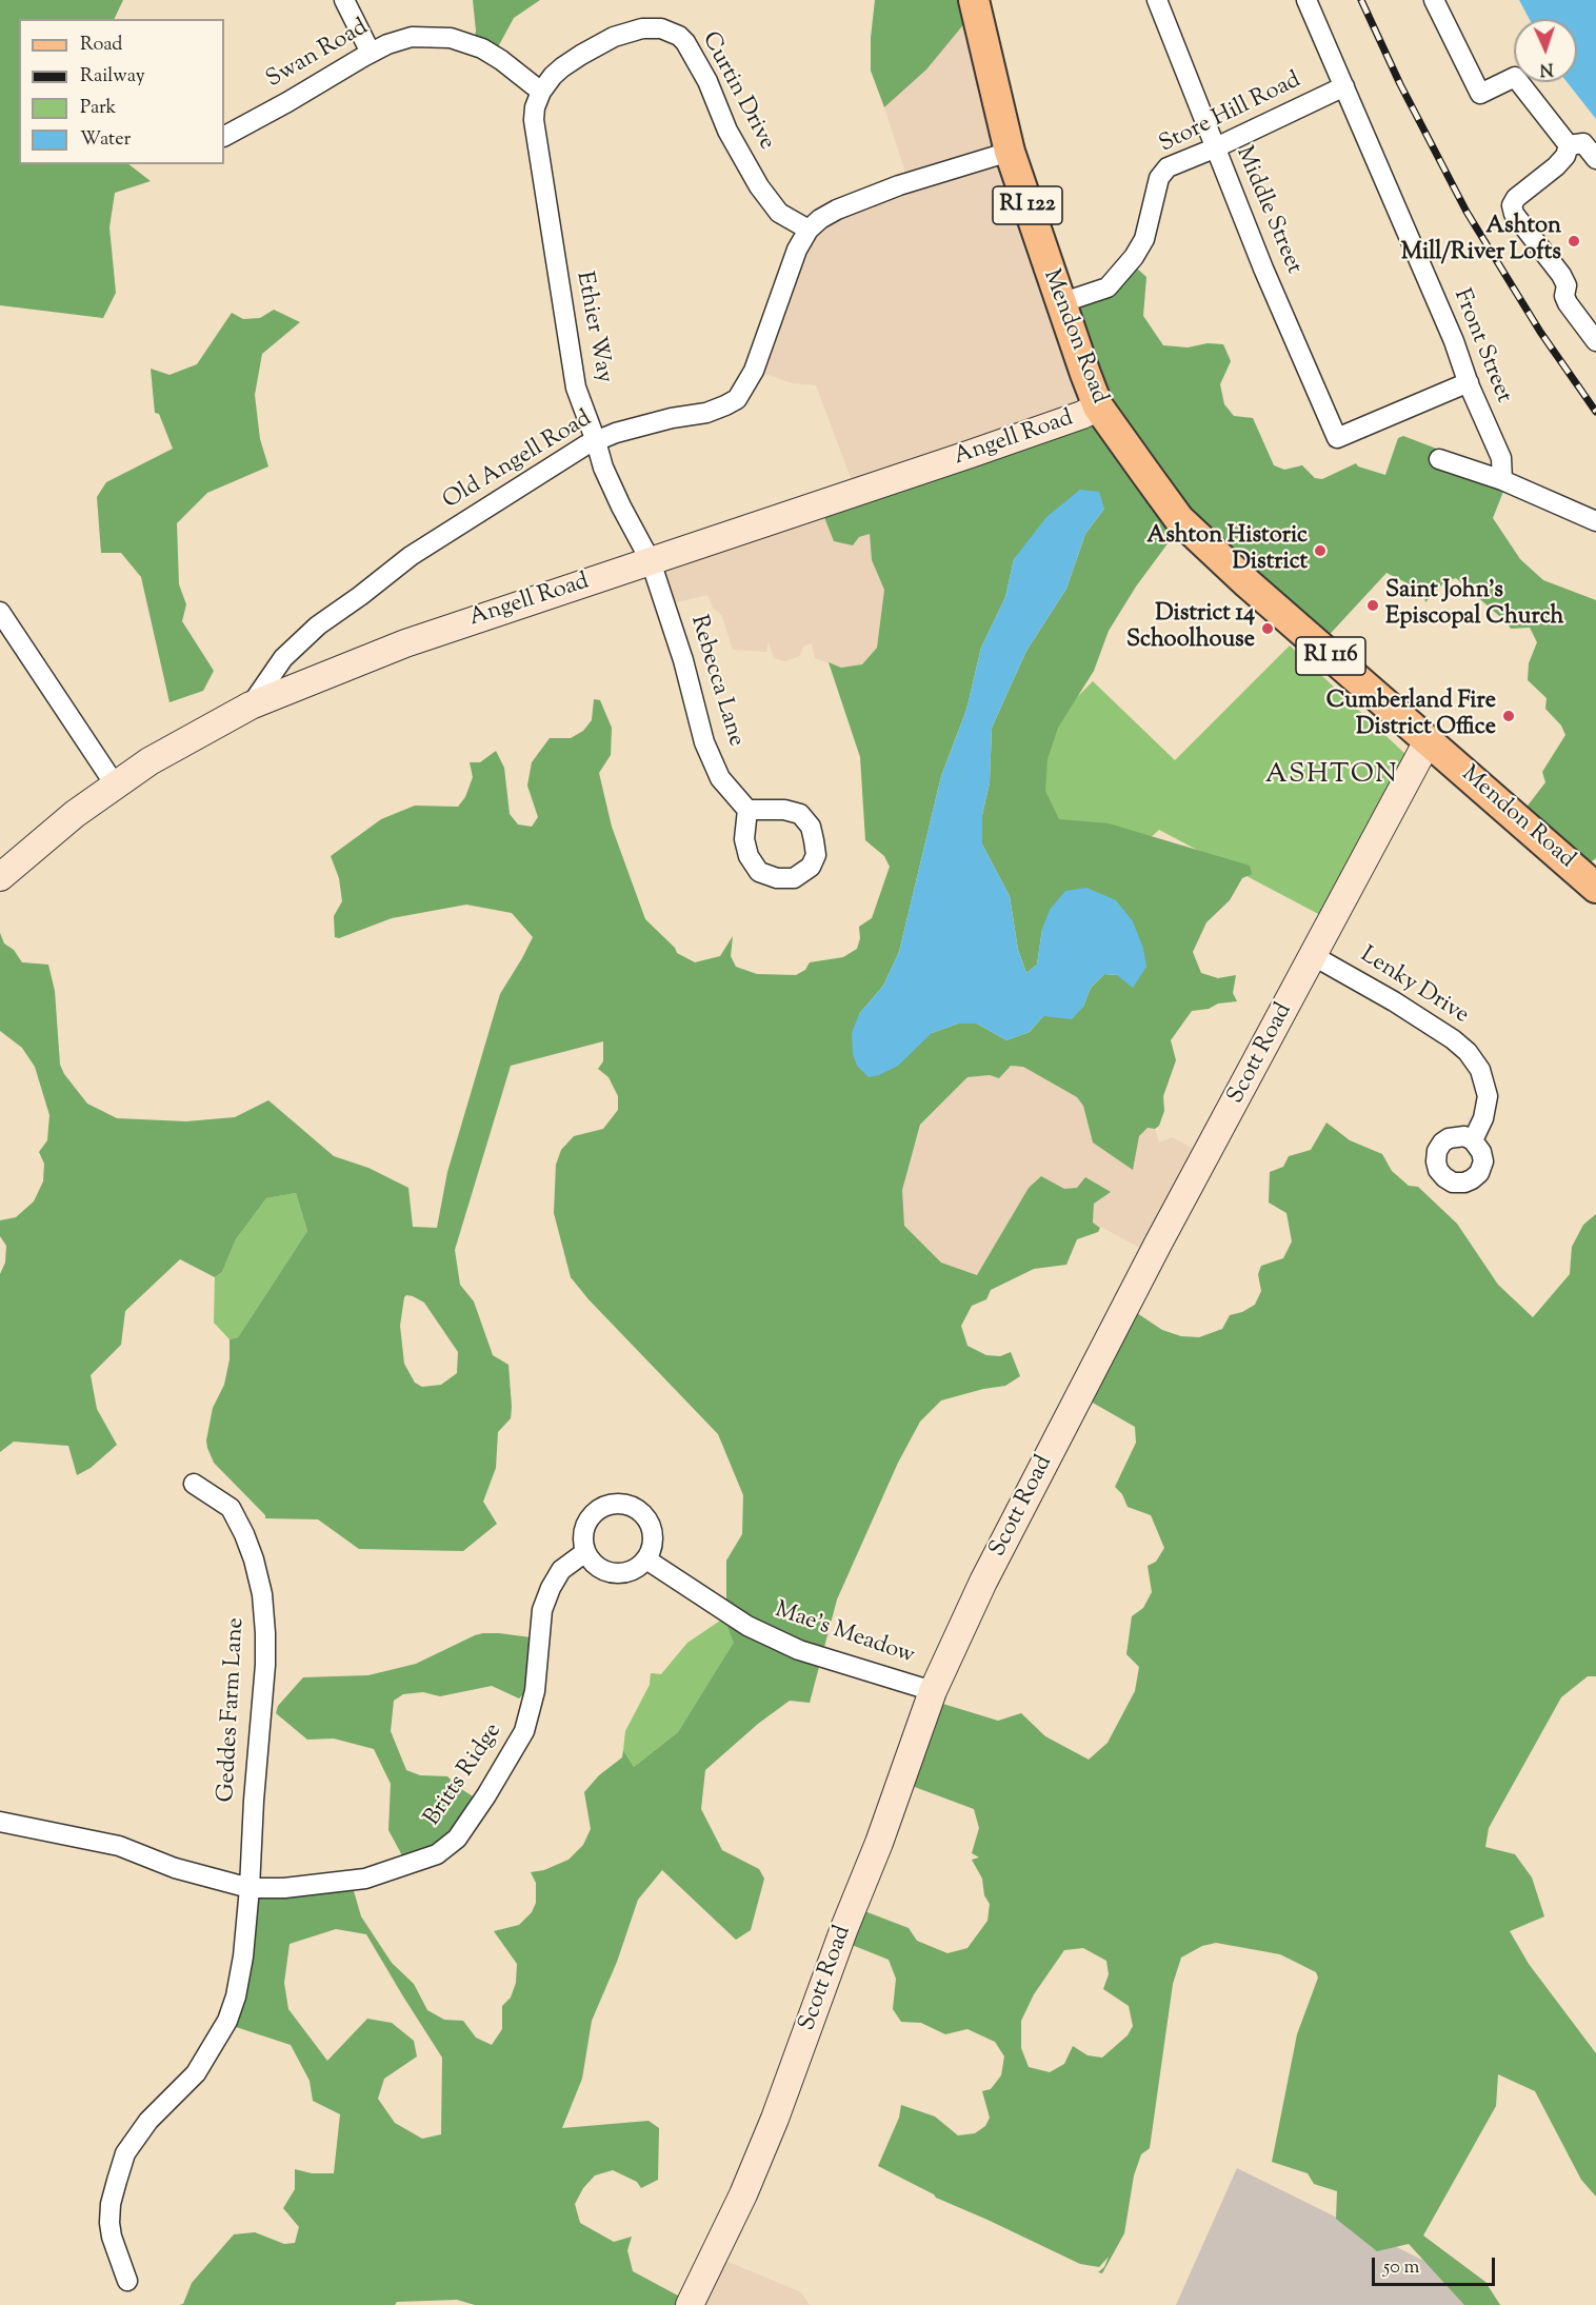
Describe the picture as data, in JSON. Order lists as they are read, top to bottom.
{
  "streets": {
    "main road": ["RI 122", "Mendon Road", "RI 116"],
    "street": [
      "Swan Road",
      "Curtin Drive",
      "Store Hill Road",
      "Middle Street",
      "Ethier Way",
      "Front Street",
      "Angell Road",
      "Old Angell Road",
      "Rebecca Lane",
      "Lenky Drive",
      "Scott Road",
      "Mae's Meadow",
      "Geddes Farm Lane",
      "Britts Ridge"
    ]
  },
  "crossings": [
    ["Swan Road", "Curtin Drive"],
    ["Swan Road", "Ethier Way"],
    ["Curtin Drive", "Ethier Way"],
    ["Curtin Drive", "Old Angell Road"],
    ["Store Hill Road", "Middle Street"],
    ["Store Hill Road", "Mendon Road"],
    ["Store Hill Road", "Front Street"],
    ["Middle Street", "Front Street"],
    ["Ethier Way", "Angell Road"],
    ["Ethier Way", "Old Angell Road"],
    ["Ethier Way", "Rebecca Lane"],
    ["Mendon Road", "Angell Road"],
    ["Mendon Road", "Old Angell Road"],
    ["Mendon Road", "Scott Road"],
    ["Angell Road", "Old Angell Road"],
    ["Angell Road", "Rebecca Lane"],
    ["Lenky Drive", "Scott Road"],
    ["Scott Road", "Mae's Meadow"],
    ["Mae's Meadow", "Britts Ridge"],
    ["Geddes Farm Lane", "Britts Ridge"]
  ],
  "districts": ["ASHTON"],
  "places": [
    "Ashton Mill/River Lofts",
    "Ashton Historic District",
    "Saint John's Episcopal Church",
    "District 14 Schoolhouse",
    "Cumberland Fire District Office"
  ],
  "legend": [
    "Road",
    "Railway",
    "Park",
    "Water"
  ],
  "scale_bar": "50 m",
  "north": "bottom"
}
